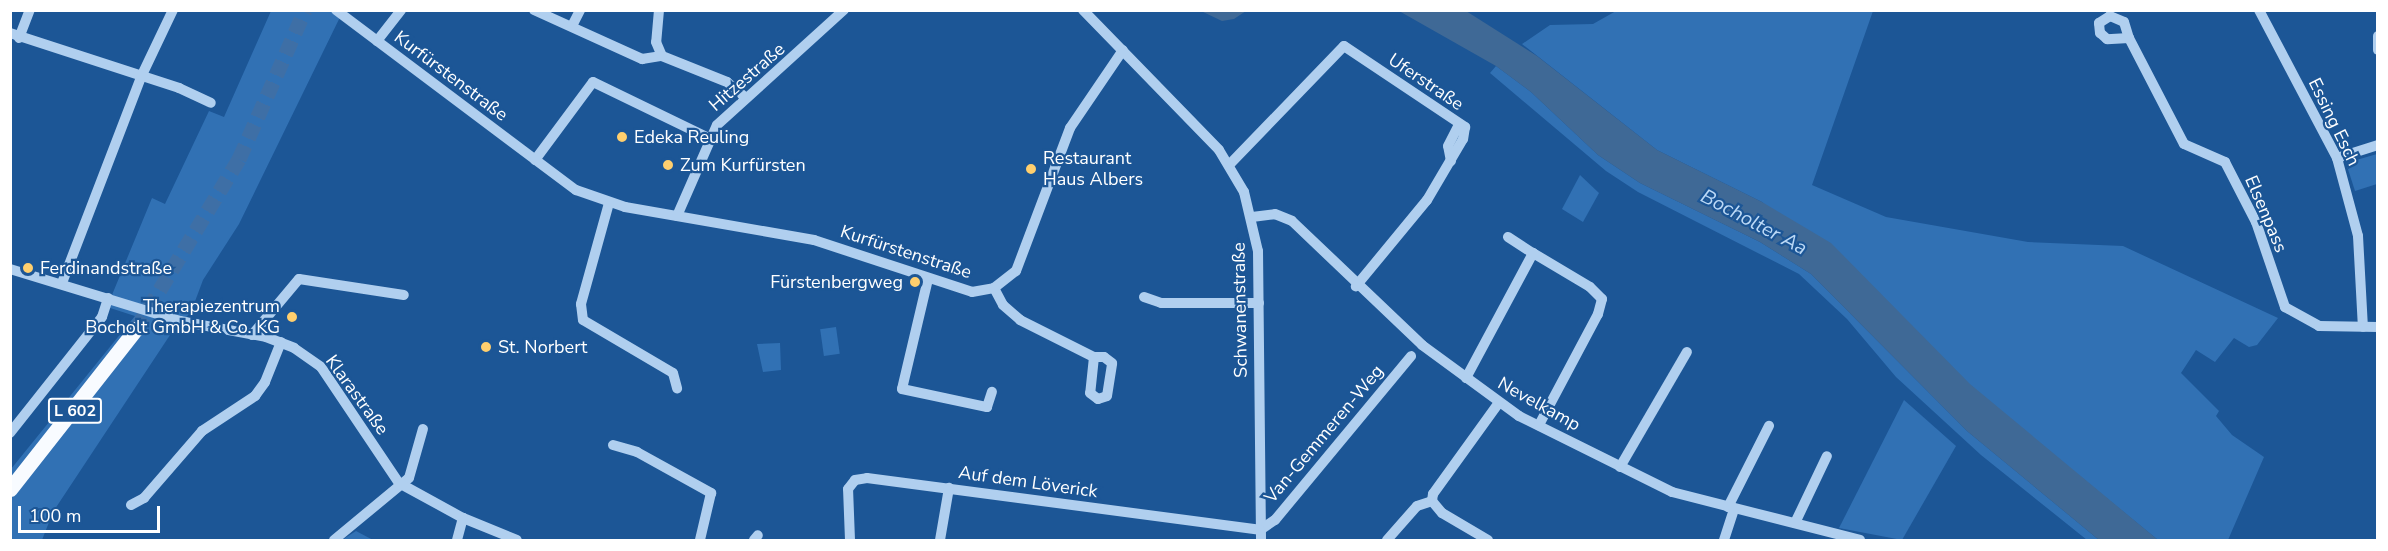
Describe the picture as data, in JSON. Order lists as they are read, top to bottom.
{
  "streets": {
    "main road": ["L 602"],
    "street": [
      "Kurfürstenstraße",
      "Hitzestraße",
      "Uferstraße",
      "Essing Esch",
      "Elsenpass",
      "Schwanenstraße",
      "Klarastraße",
      "Nevelkamp",
      "Van-Gemmeren-Weg",
      "Auf dem Löverick"
    ]
  },
  "crossings": [
    ["Kurfürstenstraße", "Hitzestraße"],
    ["Kurfürstenstraße", "Schwanenstraße"],
    ["Uferstraße", "Schwanenstraße"],
    ["Uferstraße", "Nevelkamp"],
    ["Essing Esch", "Elsenpass"],
    ["Schwanenstraße", "Nevelkamp"],
    ["Schwanenstraße", "Van-Gemmeren-Weg"],
    ["Schwanenstraße", "Auf dem Löverick"],
    ["Van-Gemmeren-Weg", "Auf dem Löverick"]
  ],
  "water": ["Bocholter Aa"],
  "places": [
    "Edeka Reuling",
    "Zum Kurfürsten",
    "Restaurant Haus Albers",
    "Ferdinandstraße",
    "Fürstenbergweg",
    "Therapiezentrum Bocholt GmbH & Co. KG",
    "St. Norbert"
  ],
  "scale_bar": "100 m"
}
